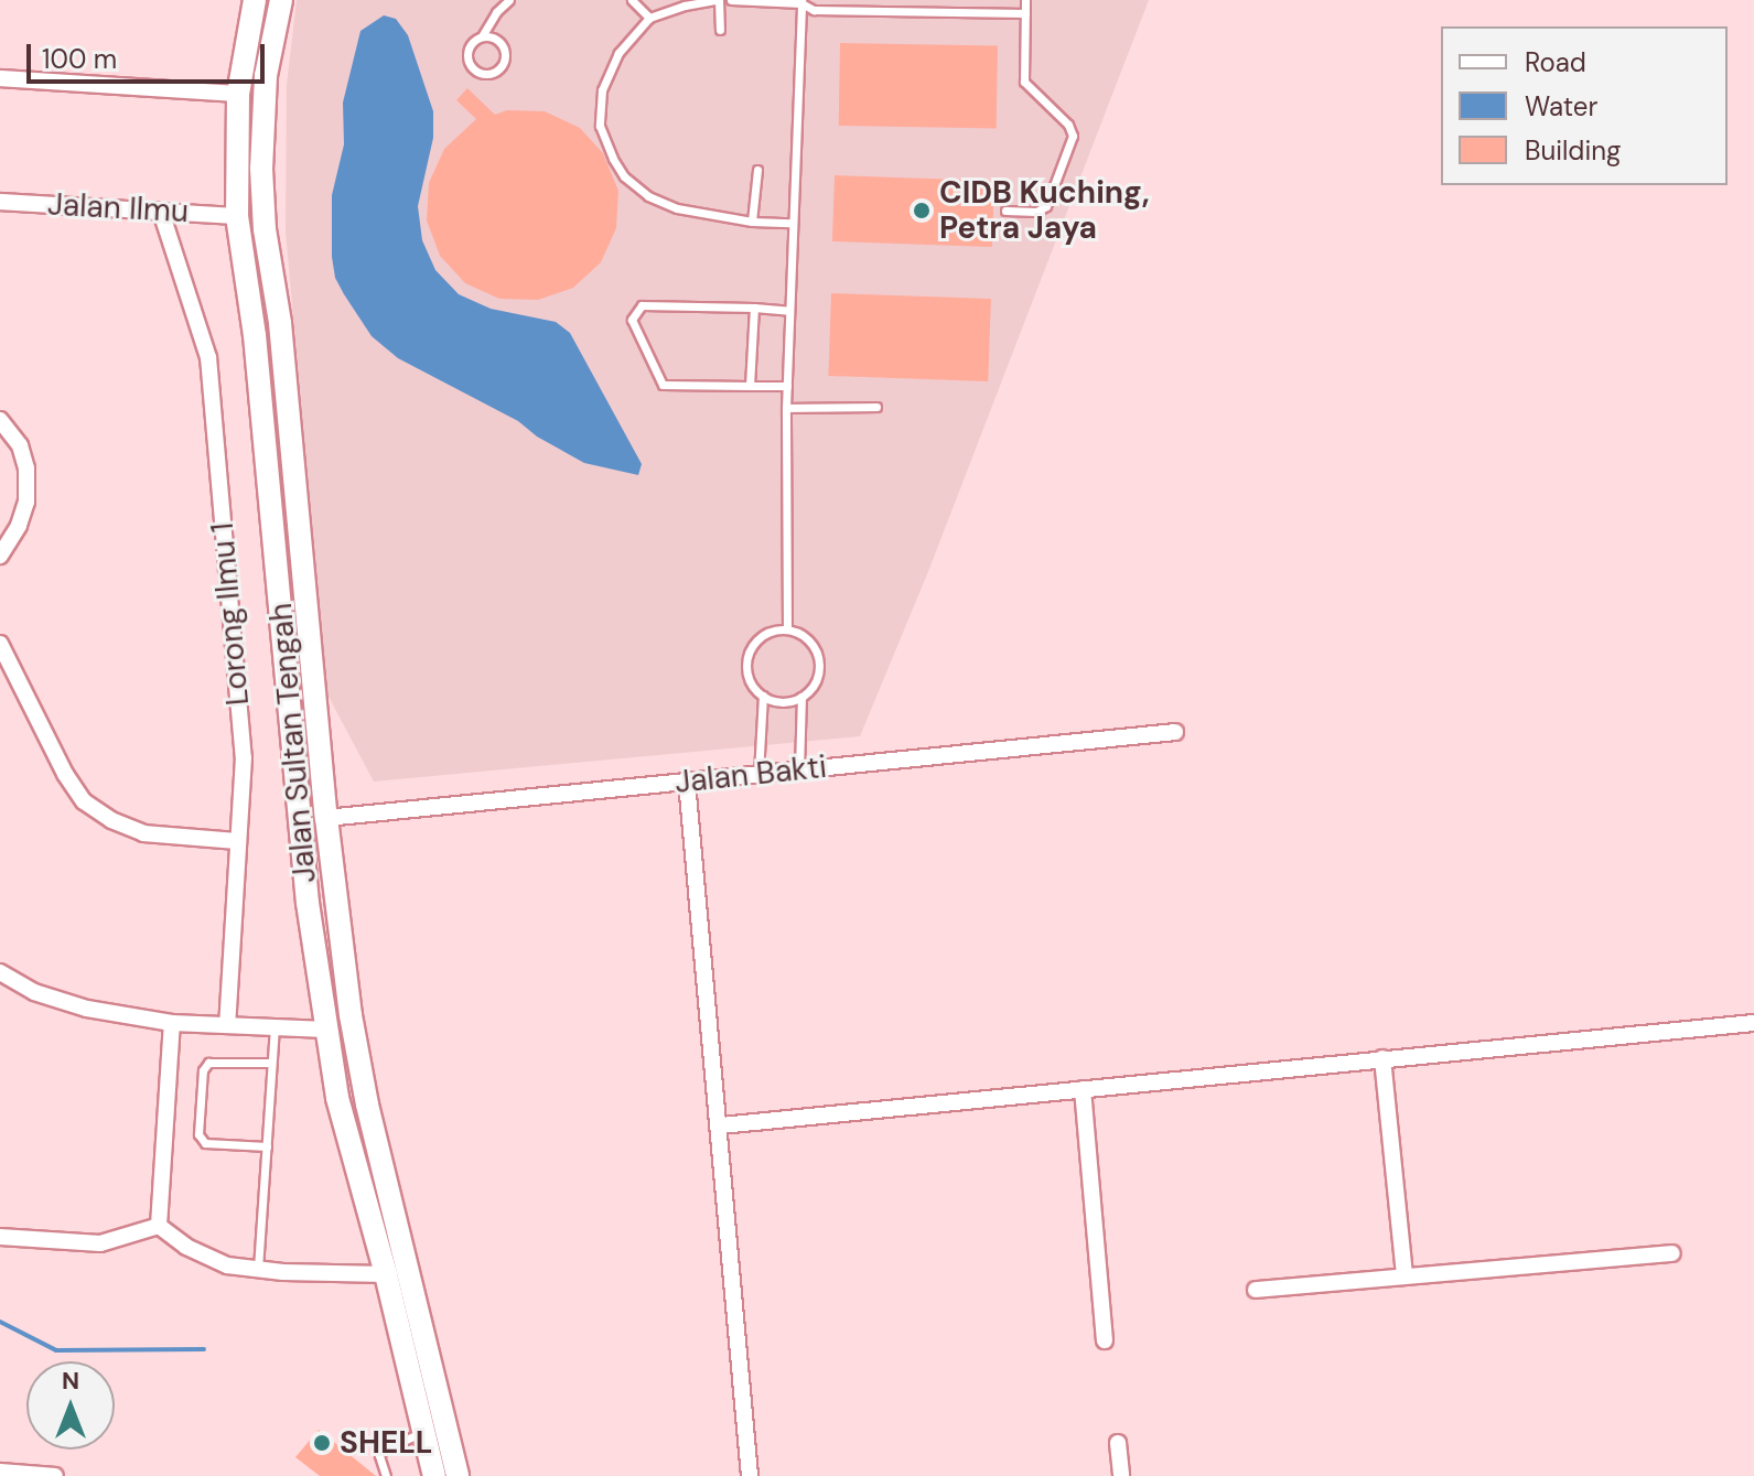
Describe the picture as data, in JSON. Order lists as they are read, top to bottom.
{
  "streets": {
    "main road": ["Jalan Sultan Tengah"],
    "street": ["Jalan Ilmu", "Lorong Ilmu 1", "Jalan Bakti"]
  },
  "crossings": [
    ["Jalan Ilmu", "Lorong Ilmu 1"],
    ["Jalan Ilmu", "Jalan Sultan Tengah"],
    ["Jalan Sultan Tengah", "Jalan Bakti"]
  ],
  "places": ["CIDB Kuching, Petra Jaya", "SHELL"],
  "legend": ["Road", "Water", "Building"],
  "scale_bar": "100 m",
  "north": "top"
}
